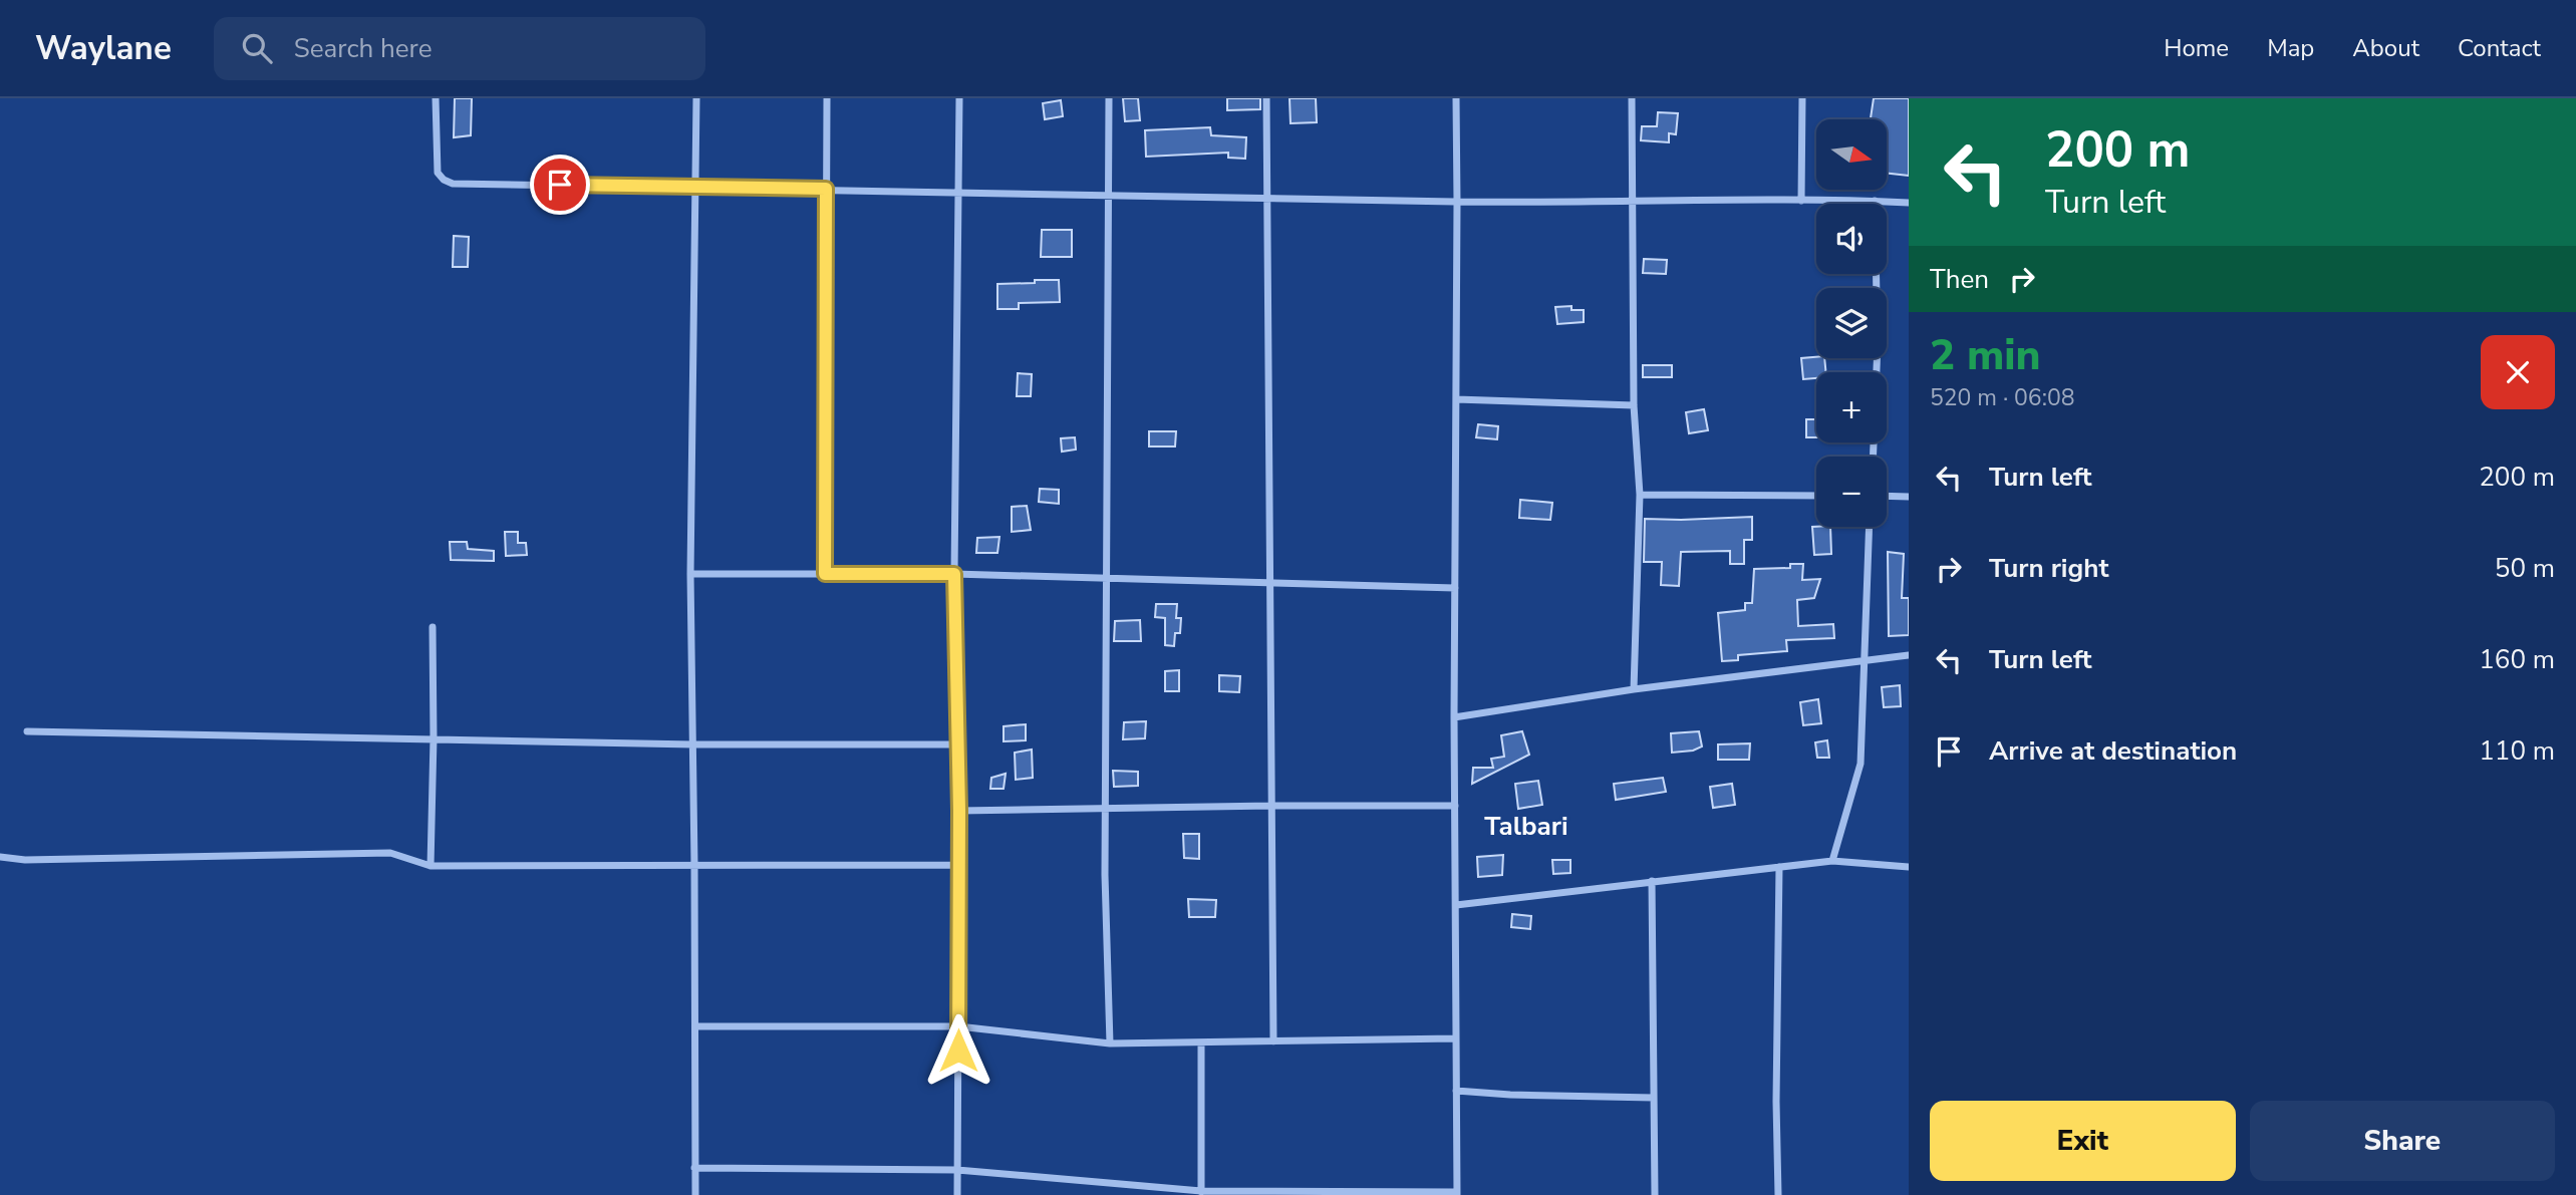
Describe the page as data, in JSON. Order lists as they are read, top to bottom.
{
  "districts": ["Talbari"],
  "north": "right",
  "page": {
    "header": "Waylane",
    "search": "Search here",
    "nav": [
      "Home",
      "Map",
      "About",
      "Contact"
    ],
    "turn": ["200 m", "Turn left"],
    "map_buttons": ["+", "−"],
    "then": "Then",
    "heading": ["2 min", "520 m · 06:08"],
    "list": [
      {
        "name": "Turn left",
        "value": "200 m"
      },
      {
        "name": "Turn right",
        "value": "50 m"
      },
      {
        "name": "Turn left",
        "value": "160 m"
      },
      {
        "name": "Arrive at destination",
        "value": "110 m"
      }
    ],
    "buttons": ["Exit", "Share"]
  }
}
